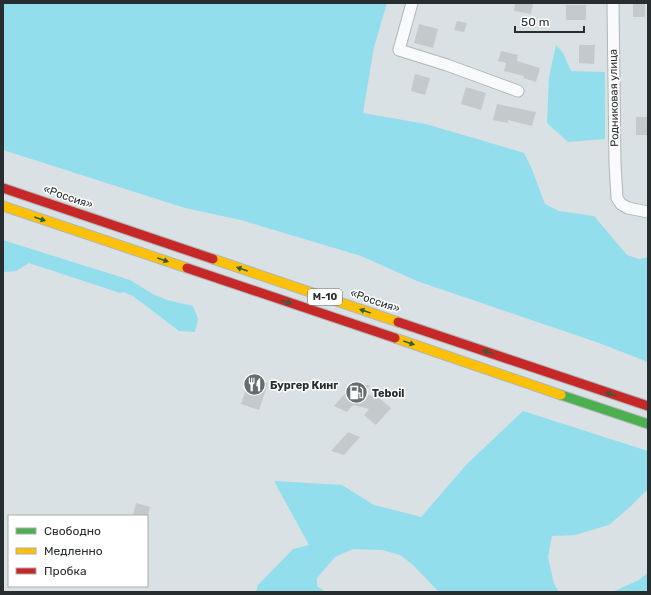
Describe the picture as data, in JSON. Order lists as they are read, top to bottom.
{
  "streets": {
    "highway": ["«Россия»", "М-10"],
    "street": ["Родниковая улица"]
  },
  "places": {
    "restaurant": ["Бургер Кинг"],
    "fuel station": ["Teboil"]
  },
  "legend": ["Свободно", "Медленно", "Пробка"],
  "scale_bar": "50 m"
}
